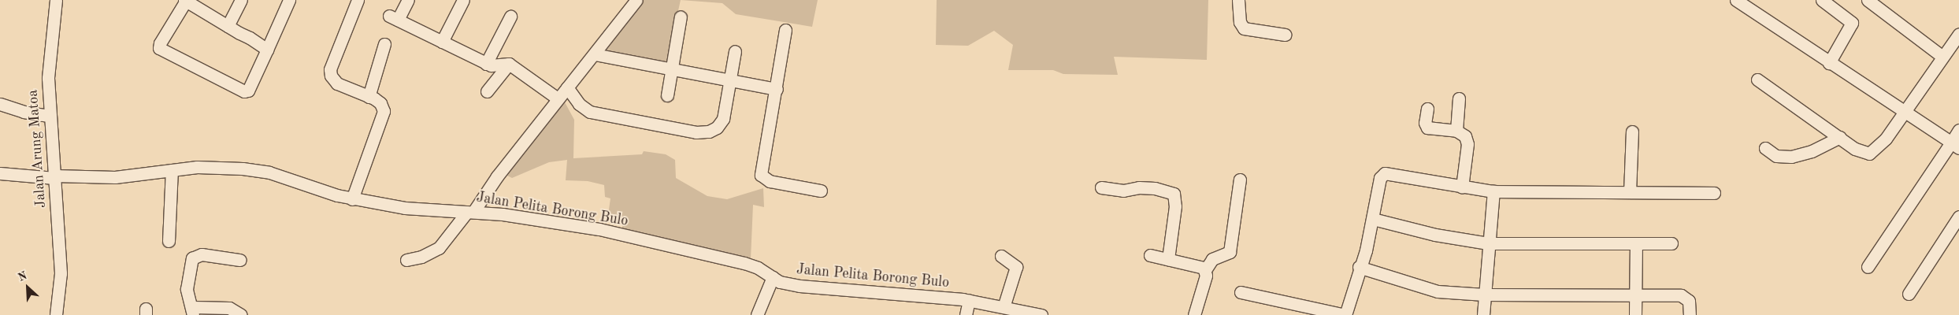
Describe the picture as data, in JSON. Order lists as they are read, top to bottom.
{
  "streets": {
    "street": ["Jalan Arung Matoa", "Jalan Pelita Borong Bulo"]
  },
  "crossings": [
    ["Jalan Arung Matoa", "Jalan Pelita Borong Bulo"]
  ],
  "north": "top left"
}
